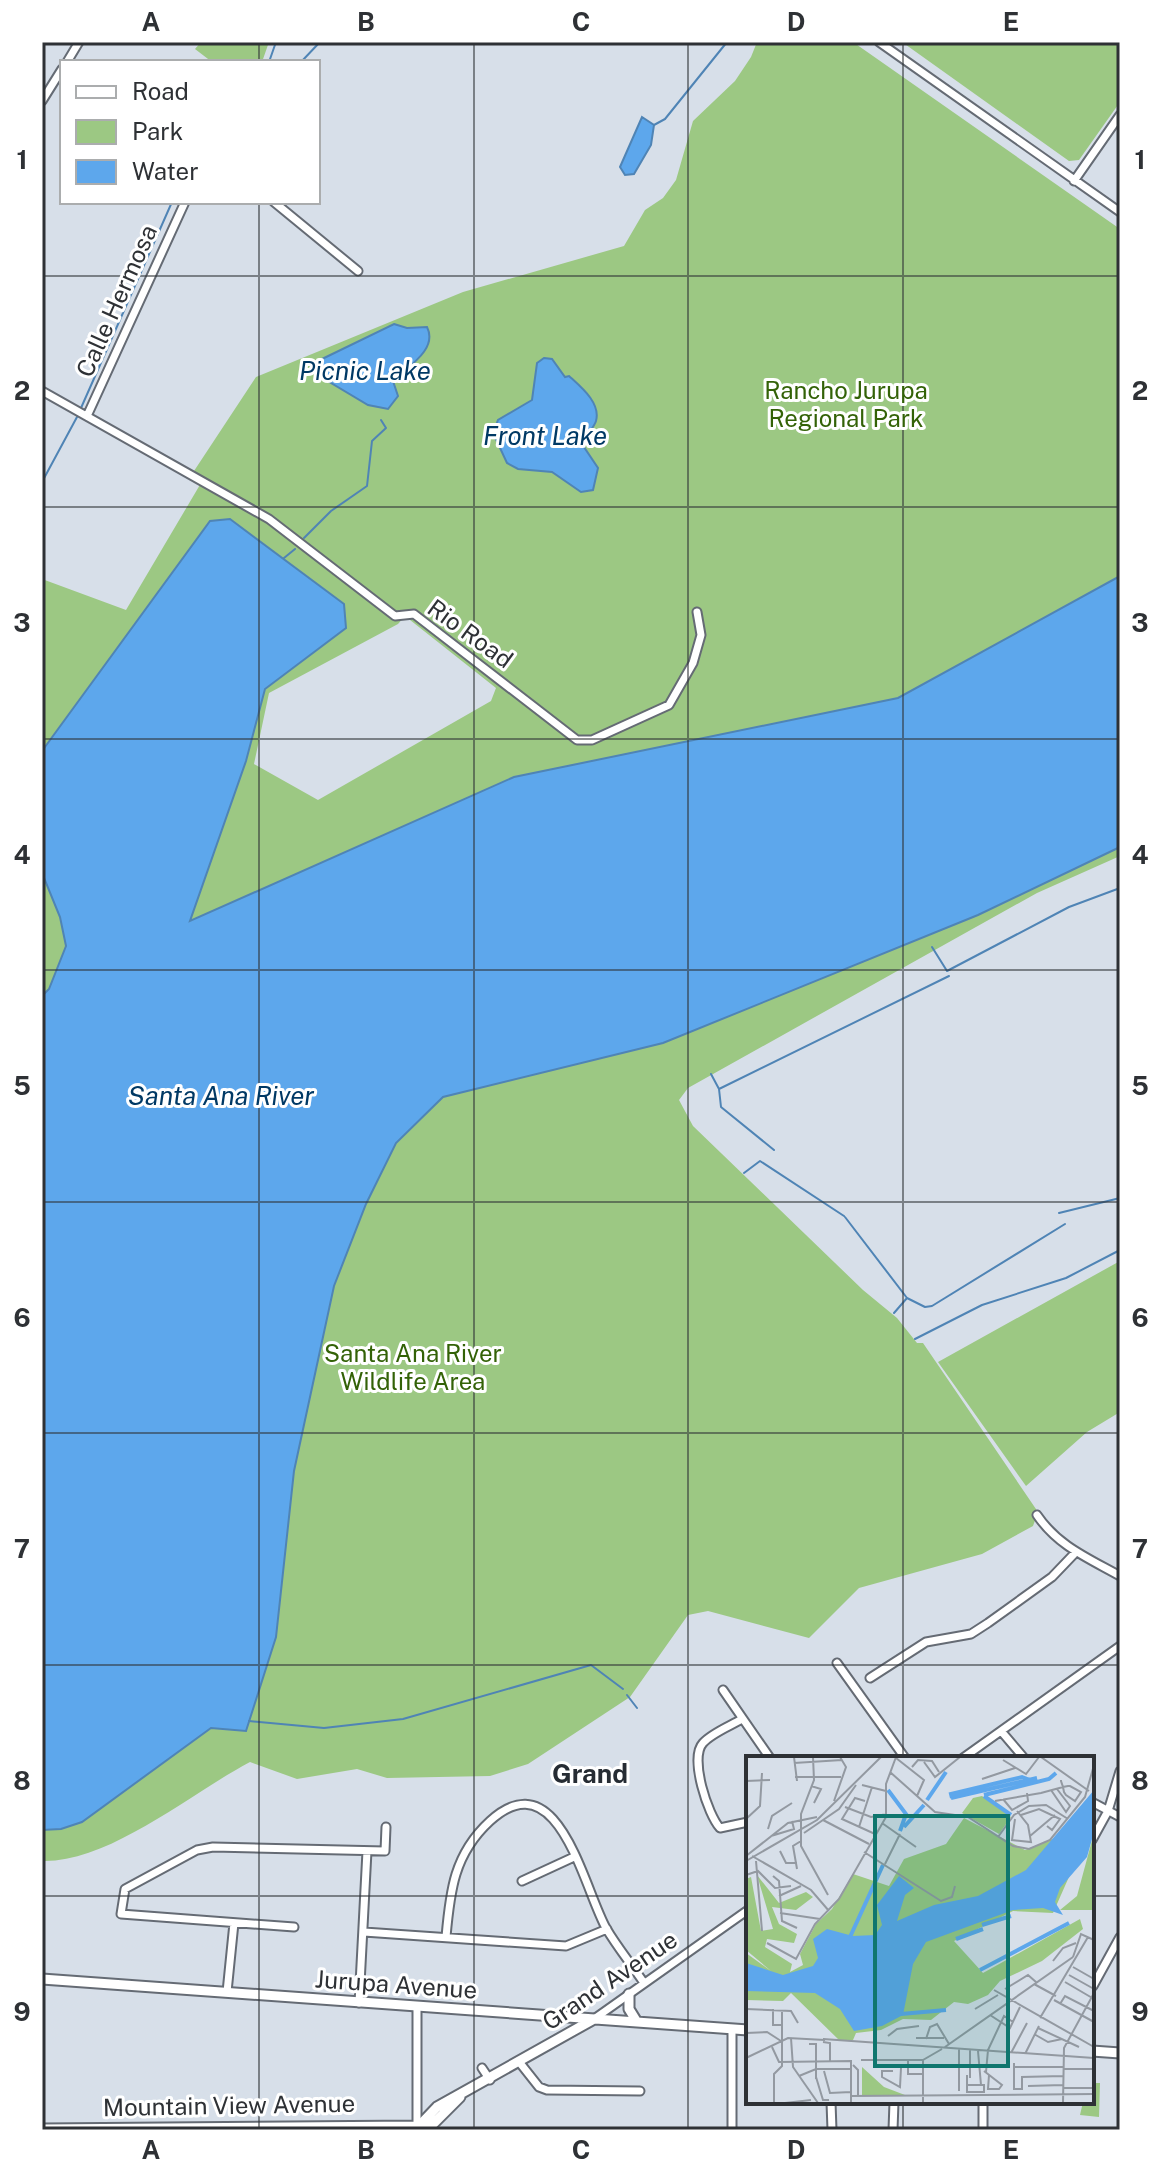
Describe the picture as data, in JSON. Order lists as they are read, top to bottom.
{
  "streets": {
    "main road": ["Grand Avenue", "Jurupa Avenue"],
    "street": ["Calle Hermosa", "Rio Road", "Mountain View Avenue"]
  },
  "crossings": [
    ["Calle Hermosa", "Rio Road"],
    ["Grand Avenue", "Jurupa Avenue"],
    ["Grand Avenue", "Mountain View Avenue"]
  ],
  "districts": ["Grand"],
  "water": ["Picnic Lake", "Front Lake", "Santa Ana River"],
  "parks": ["Rancho Jurupa Regional Park", "Santa Ana River Wildlife Area"],
  "legend": ["Road", "Park", "Water"],
  "grid": {
    "columns": [
      "A",
      "B",
      "C",
      "D",
      "E"
    ],
    "rows": [
      "1",
      "2",
      "3",
      "4",
      "5",
      "6",
      "7",
      "8",
      "9"
    ]
  }
}
